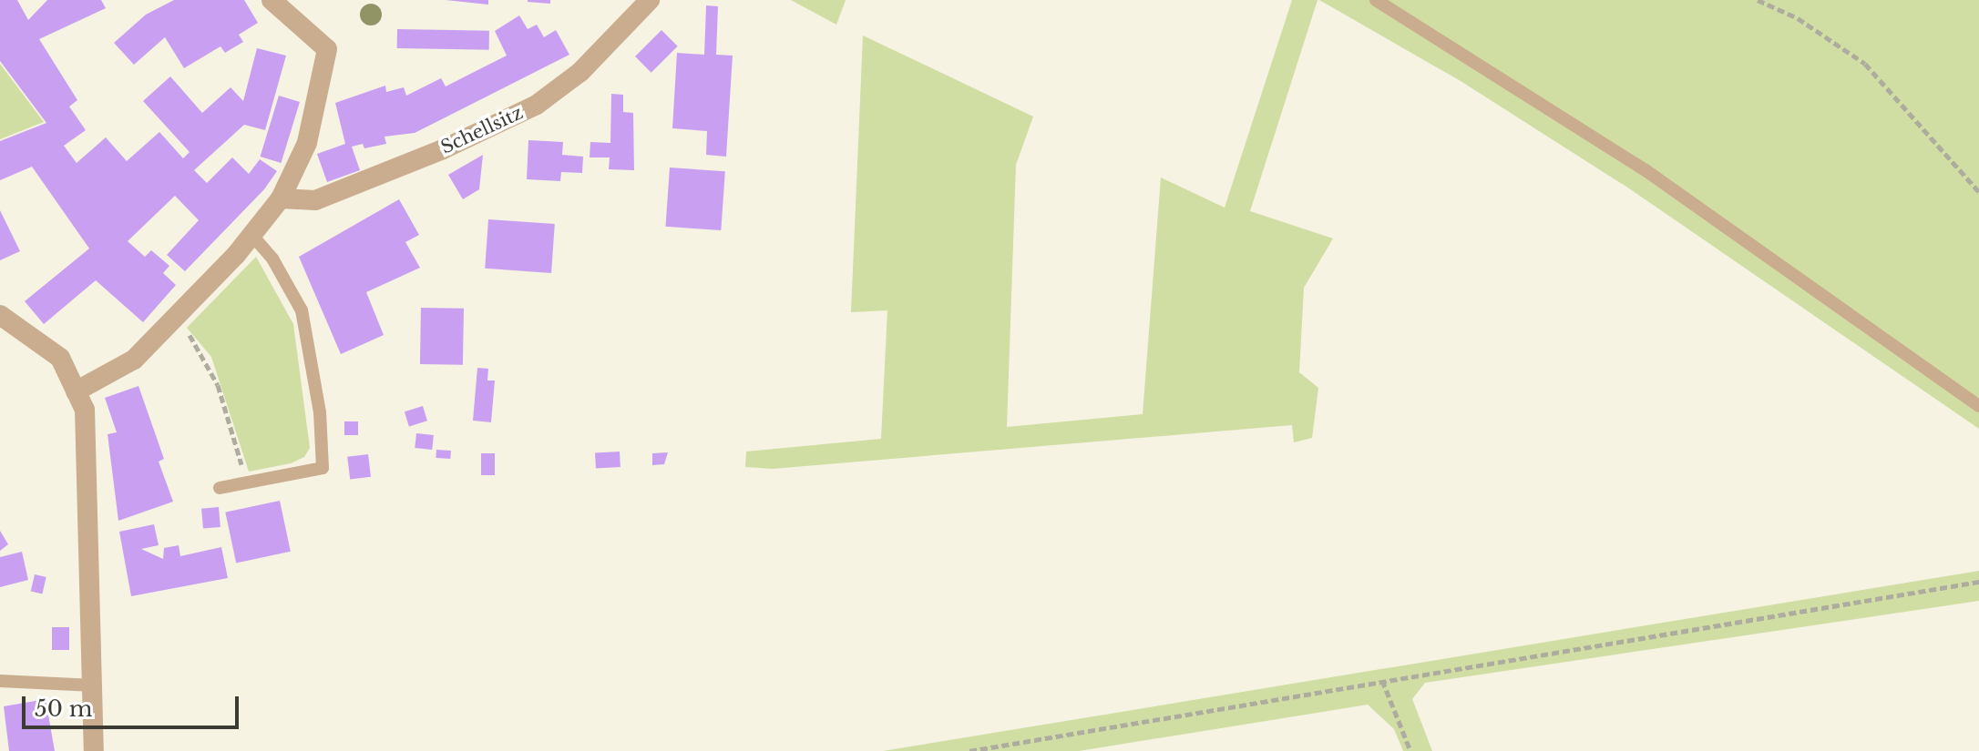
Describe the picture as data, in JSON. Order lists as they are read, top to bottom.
{
  "streets": {
    "street": ["Schellsitz"]
  },
  "scale_bar": "50 m"
}
